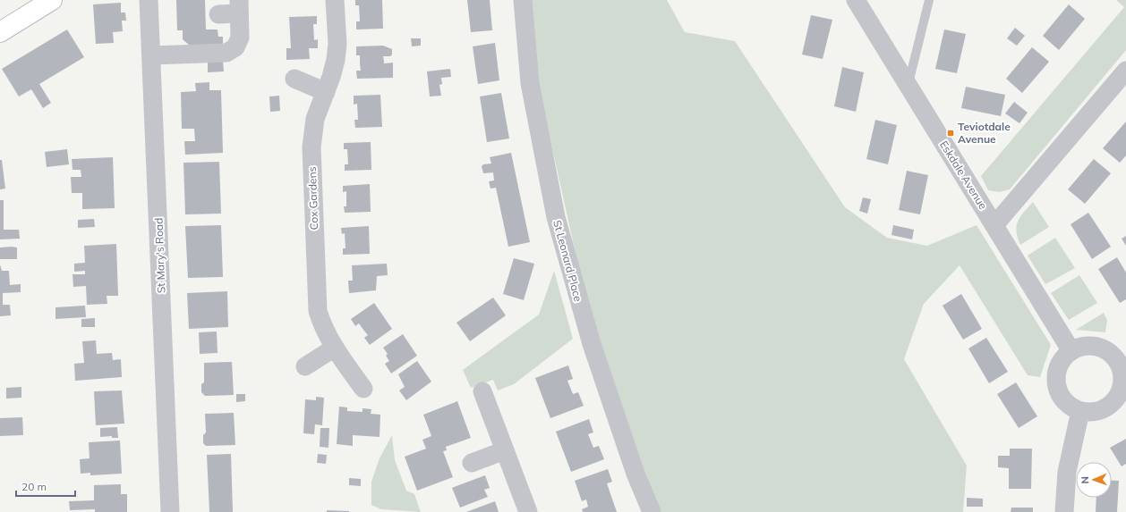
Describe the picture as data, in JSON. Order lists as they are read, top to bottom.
{
  "streets": {
    "street": [
      "Eskdale Avenue",
      "Cox Gardens",
      "St Mary's Road",
      "St Leonard Place"
    ]
  },
  "places": {
    "transit": ["Teviotdale Avenue"]
  },
  "scale_bar": "20 m",
  "north": "left"
}
